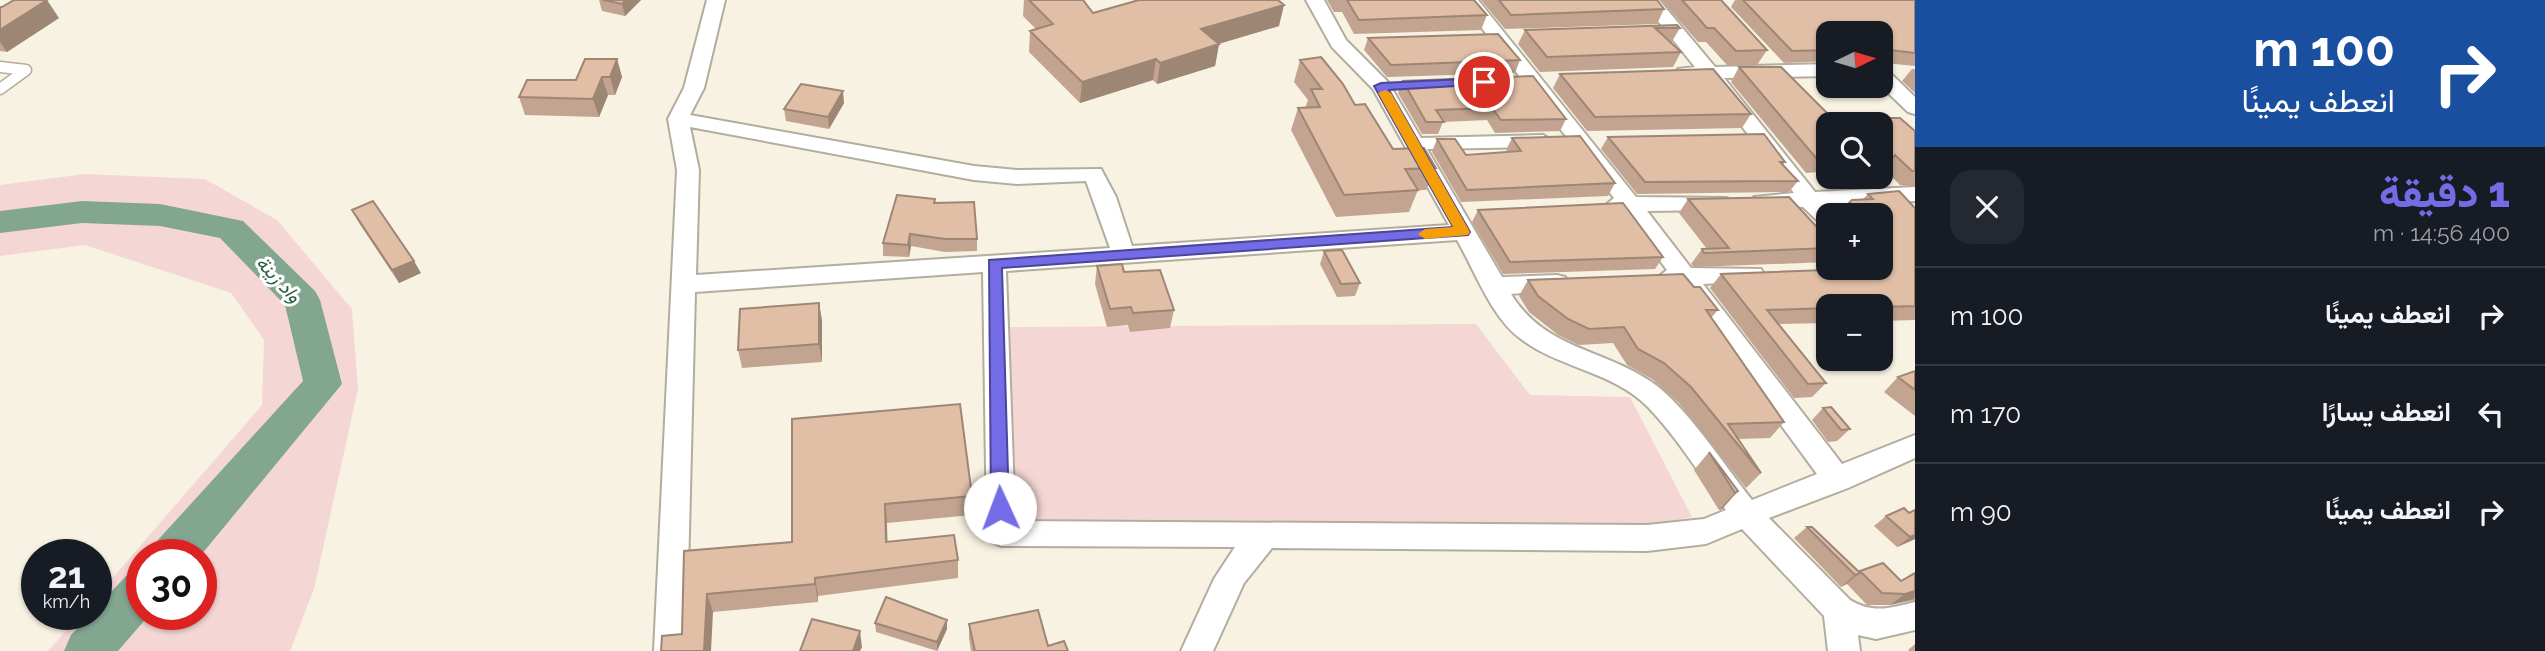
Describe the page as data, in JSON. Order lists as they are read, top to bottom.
{
  "water": ["واد زينة"],
  "north": "right",
  "page": {
    "turn": ["100 m", "انعطف يمينًا"],
    "map_buttons": ["+", "−"],
    "heading": ["1 دقيقة", "400 m · 14:56"],
    "list": [
      {
        "name": "انعطف يمينًا",
        "value": "100 m"
      },
      {
        "name": "انعطف يسارًا",
        "value": "170 m"
      },
      {
        "name": "انعطف يمينًا",
        "value": "90 m"
      }
    ],
    "speed": "21 km/h",
    "limit": "30"
  }
}
